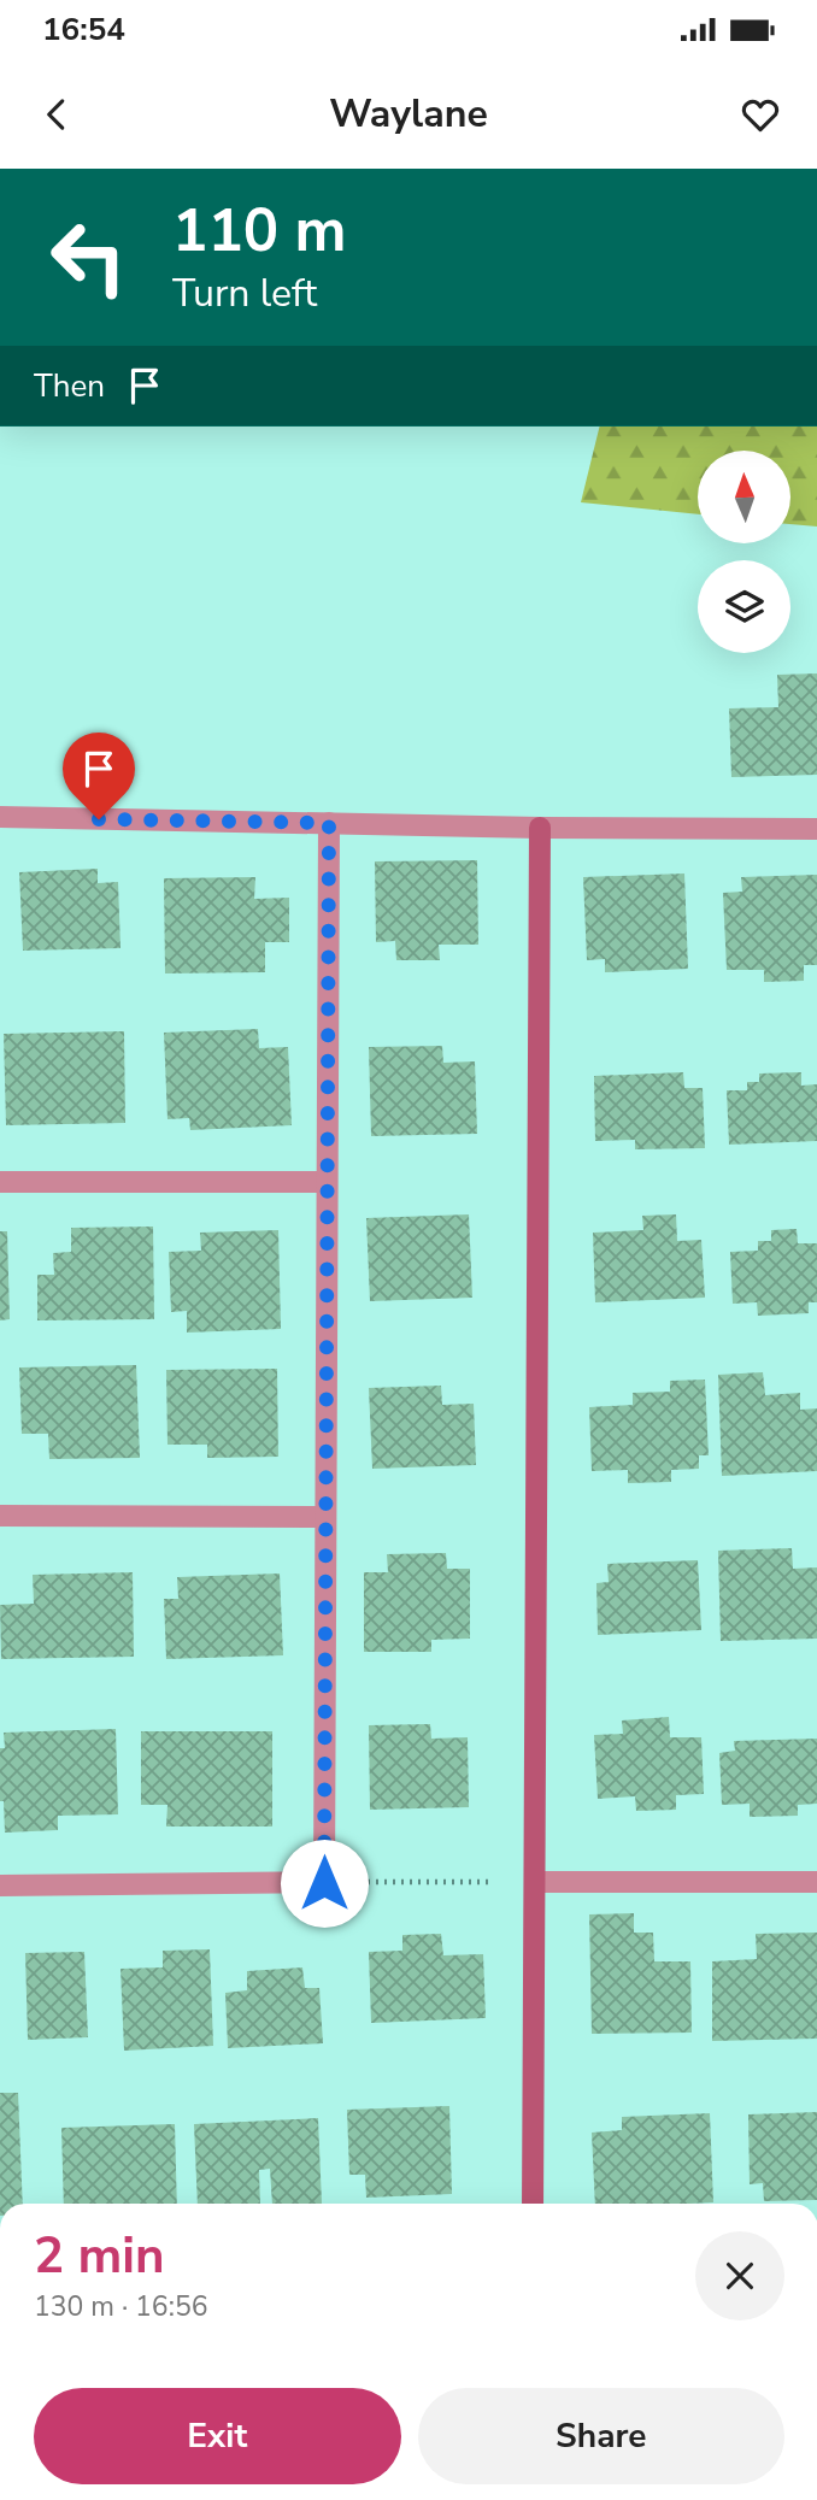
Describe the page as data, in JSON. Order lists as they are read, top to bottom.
{
  "north": "top",
  "page": {
    "status": "16:54",
    "header": "Waylane",
    "turn": ["110 m", "Turn left"],
    "then": "Then",
    "heading": ["2 min", "130 m · 16:56"],
    "buttons": ["Exit", "Share"]
  }
}
